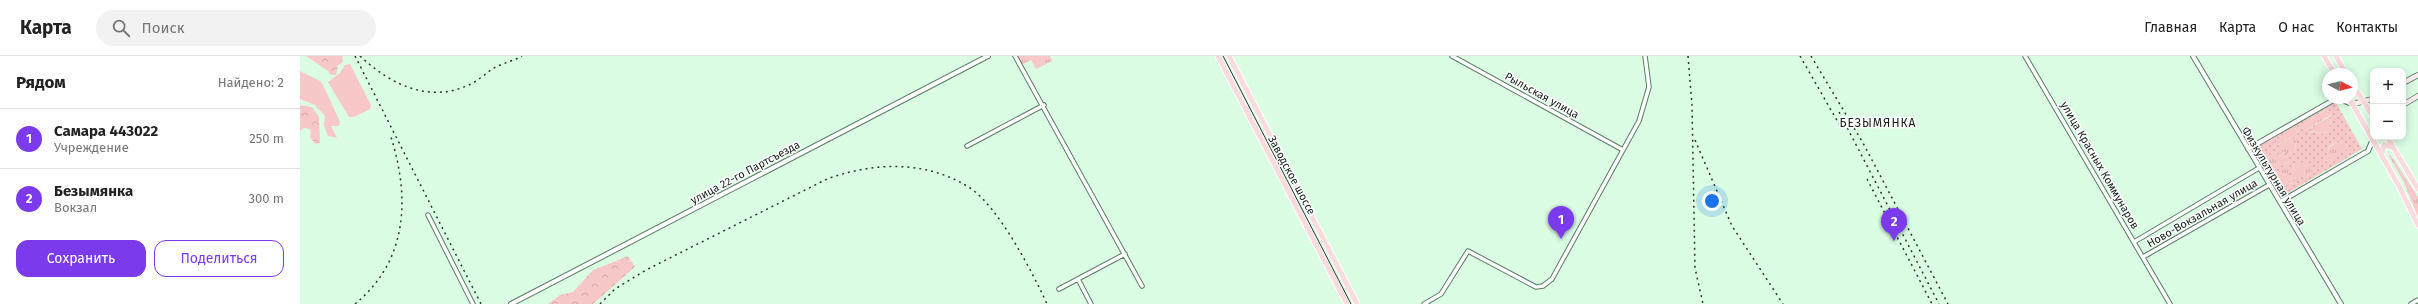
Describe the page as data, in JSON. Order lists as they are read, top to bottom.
{
  "streets": {
    "main road": ["Заводское шоссе"],
    "street": [
      "Рыльская улица",
      "улица Красных Коммунаров",
      "улица 22-го Партсъезда",
      "Физкультурная улица",
      "Ново-Вокзальная улица"
    ]
  },
  "crossings": [
    ["улица Красных Коммунаров", "Ново-Вокзальная улица"],
    ["Физкультурная улица", "Ново-Вокзальная улица"]
  ],
  "districts": ["БЕЗЫМЯНКА"],
  "north": "right",
  "page": {
    "header": "Карта",
    "search": "Поиск",
    "nav": [
      "Главная",
      "Карта",
      "О нас",
      "Контакты"
    ],
    "heading": ["Рядом", "Найдено: 2"],
    "map_buttons": ["+", "−"],
    "list": [
      {
        "mark": "1",
        "name": "Самара 443022",
        "note": "Учреждение",
        "value": "250 m"
      },
      {
        "mark": "2",
        "name": "Безымянка",
        "note": "Вокзал",
        "value": "300 m"
      }
    ],
    "pins": ["1", "2"],
    "buttons": ["Сохранить", "Поделиться"]
  }
}
